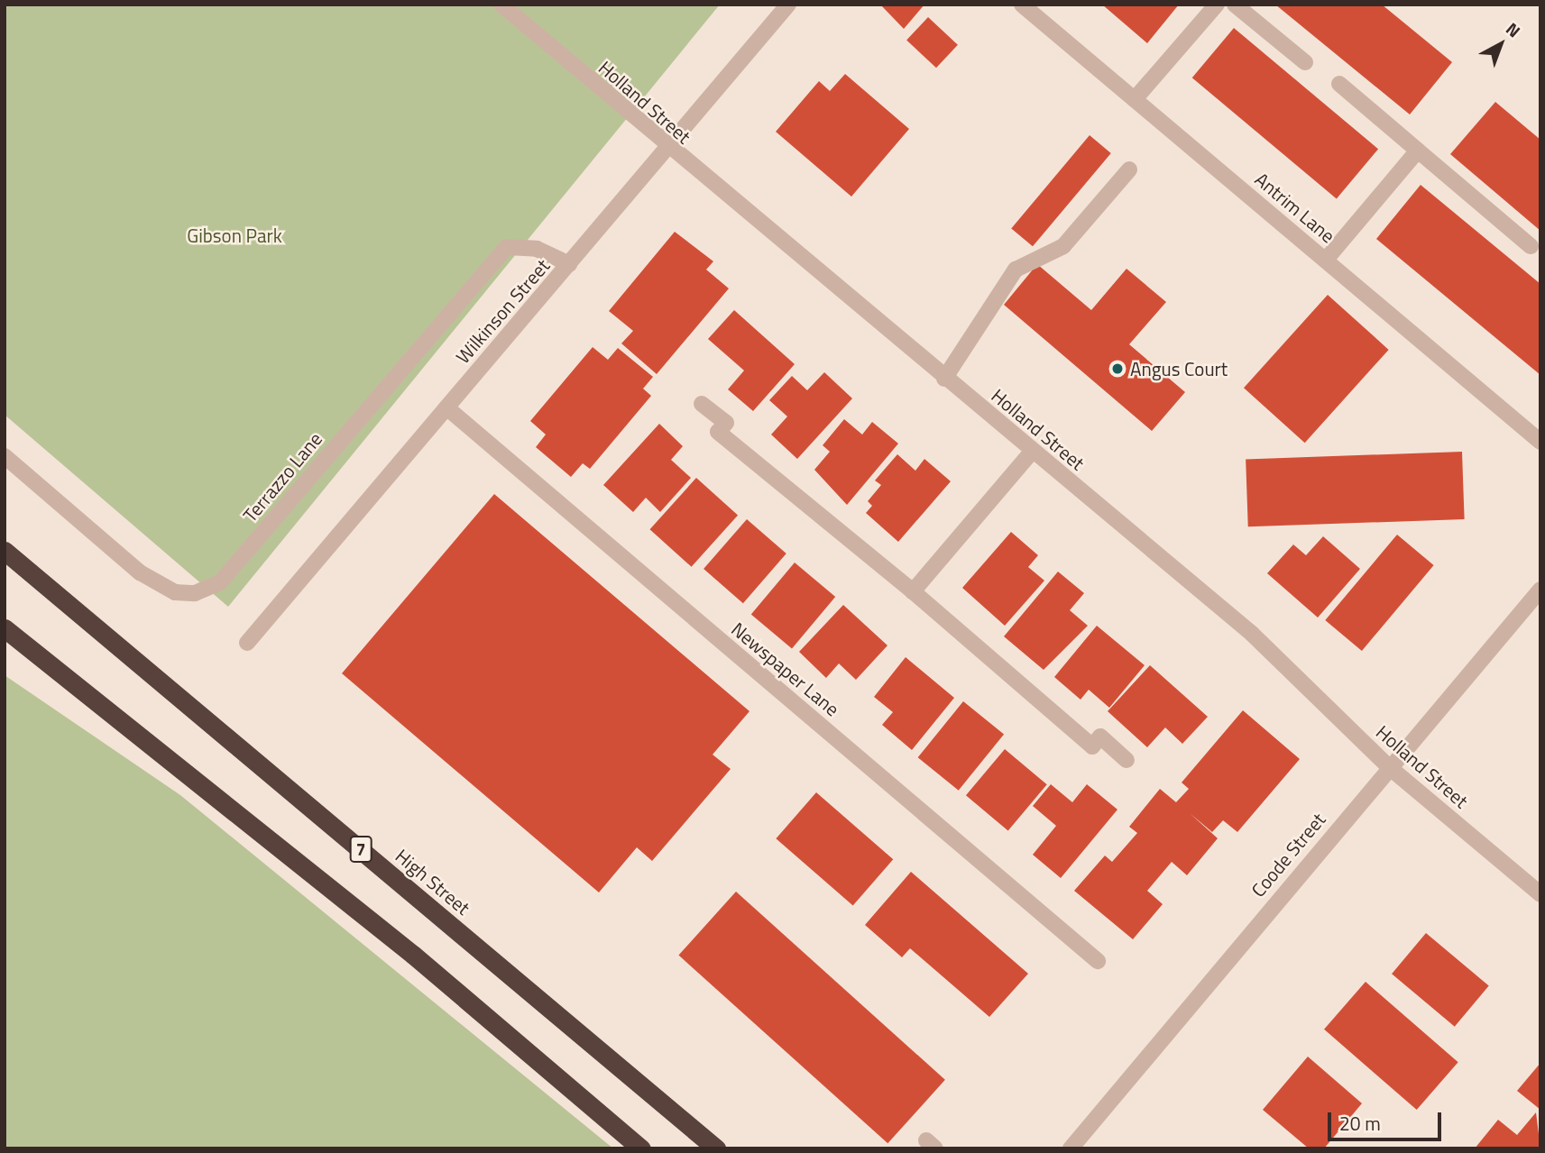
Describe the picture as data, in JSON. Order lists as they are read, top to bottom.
{
  "streets": {
    "highway": ["7", "High Street"],
    "street": [
      "Holland Street",
      "Antrim Lane",
      "Wilkinson Street",
      "Terrazzo Lane",
      "Newspaper Lane",
      "Coode Street"
    ]
  },
  "crossings": [
    ["Holland Street", "Wilkinson Street"],
    ["Holland Street", "Coode Street"],
    ["Wilkinson Street", "Terrazzo Lane"],
    ["Wilkinson Street", "Newspaper Lane"]
  ],
  "parks": ["Gibson Park"],
  "places": ["Angus Court"],
  "scale_bar": "20 m",
  "north": "top right"
}
